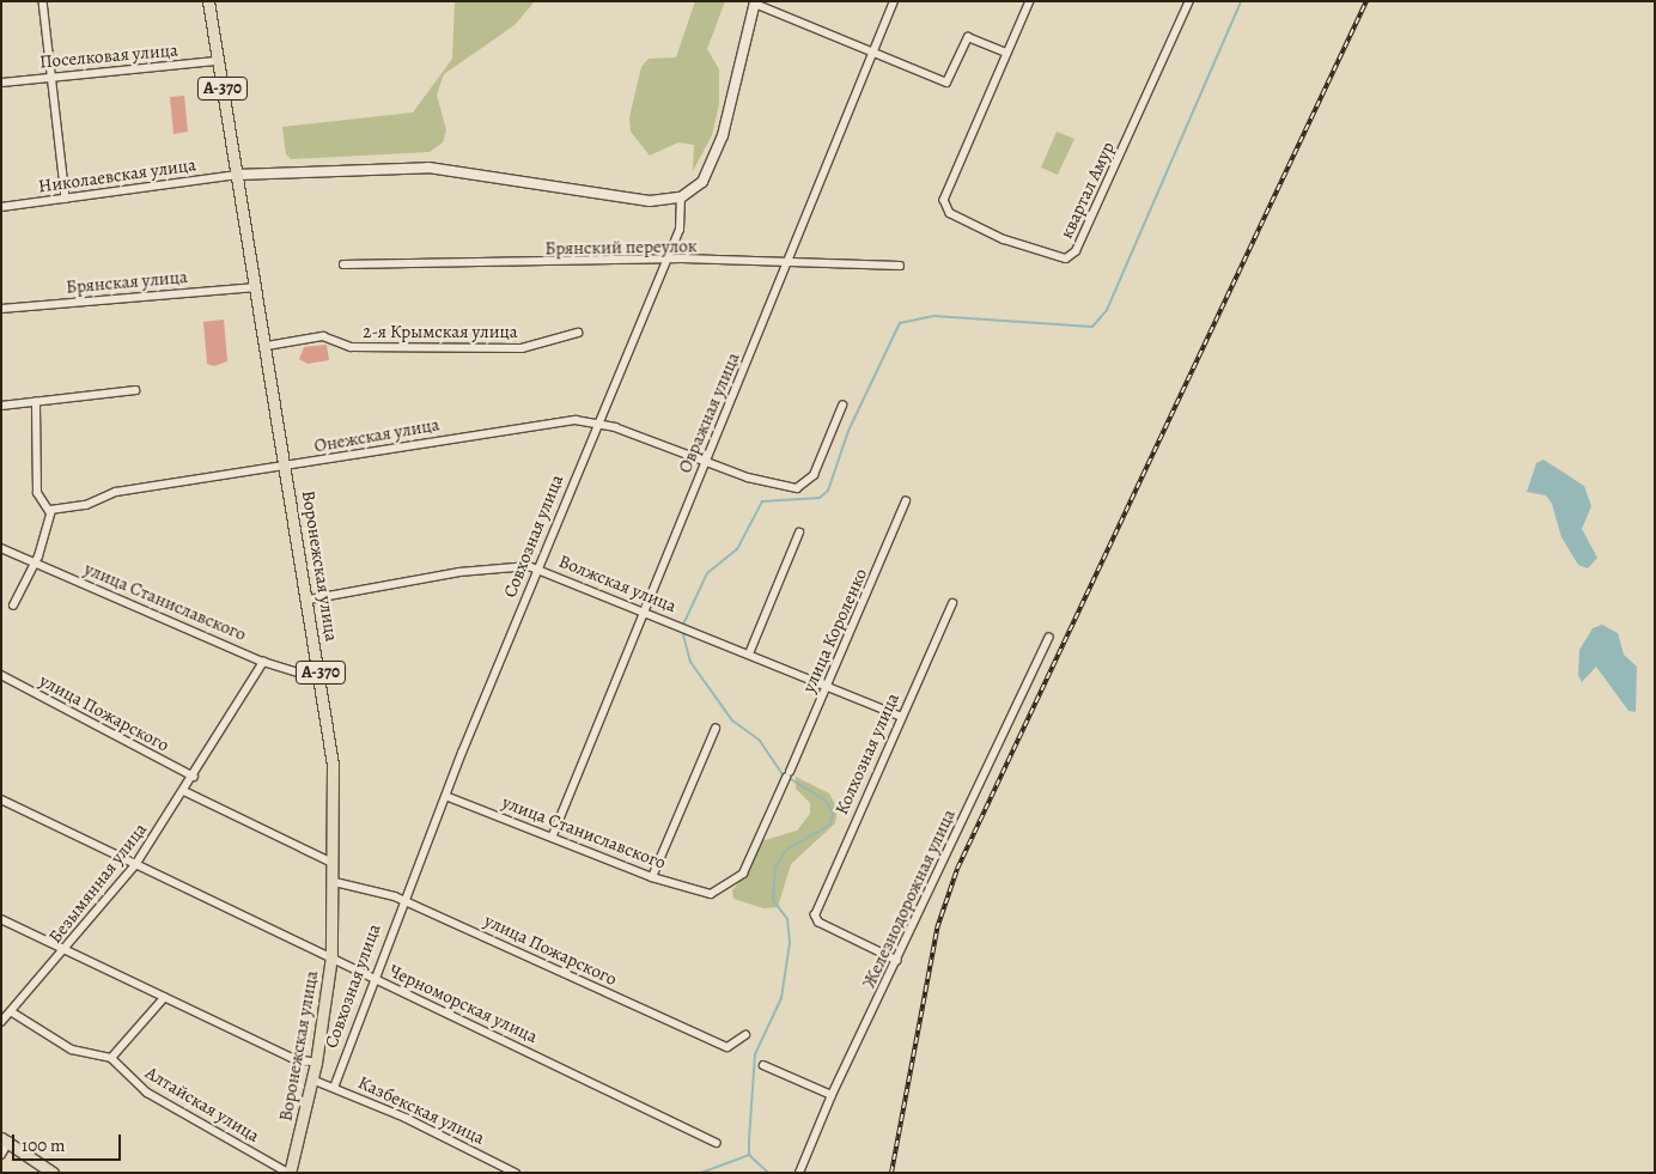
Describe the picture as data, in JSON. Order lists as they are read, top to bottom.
{
  "streets": {
    "main road": ["А-370", "Воронежская улица"],
    "street": [
      "Поселковая улица",
      "Николаевская улица",
      "квартал Амур",
      "Брянский переулок",
      "Брянская улица",
      "2-я Крымская улица",
      "Овражная улица",
      "Онежская улица",
      "Совхозная улица",
      "Волжская улица",
      "улица Станиславского",
      "улица Короленко",
      "улица Пожарского",
      "Колхозная улица",
      "Безымянная улица",
      "Железнодорожная улица",
      "Черноморская улица",
      "Алтайская улица",
      "Казбекская улица"
    ]
  },
  "crossings": [
    ["Поселковая улица", "Воронежская улица"],
    ["Николаевская улица", "Воронежская улица"],
    ["Брянский переулок", "Овражная улица"],
    ["Брянский переулок", "Совхозная улица"],
    ["Брянская улица", "Воронежская улица"],
    ["2-я Крымская улица", "Воронежская улица"],
    ["Овражная улица", "Онежская улица"],
    ["Овражная улица", "Волжская улица"],
    ["Овражная улица", "улица Станиславского"],
    ["Онежская улица", "Совхозная улица"],
    ["Онежская улица", "Воронежская улица"],
    ["Совхозная улица", "Волжская улица"],
    ["Совхозная улица", "улица Станиславского"],
    ["Совхозная улица", "улица Пожарского"],
    ["Совхозная улица", "Черноморская улица"],
    ["Совхозная улица", "Казбекская улица"],
    ["Воронежская улица", "Волжская улица"],
    ["Воронежская улица", "улица Станиславского"],
    ["Воронежская улица", "улица Пожарского"],
    ["Воронежская улица", "Черноморская улица"],
    ["Воронежская улица", "Алтайская улица"],
    ["Воронежская улица", "Казбекская улица"],
    ["Волжская улица", "улица Короленко"],
    ["Волжская улица", "Колхозная улица"],
    ["улица Станиславского", "улица Короленко"],
    ["улица Станиславского", "Безымянная улица"],
    ["улица Пожарского", "Безымянная улица"],
    ["Колхозная улица", "Железнодорожная улица"],
    ["Безымянная улица", "Черноморская улица"]
  ],
  "scale_bar": "100 m"
}
